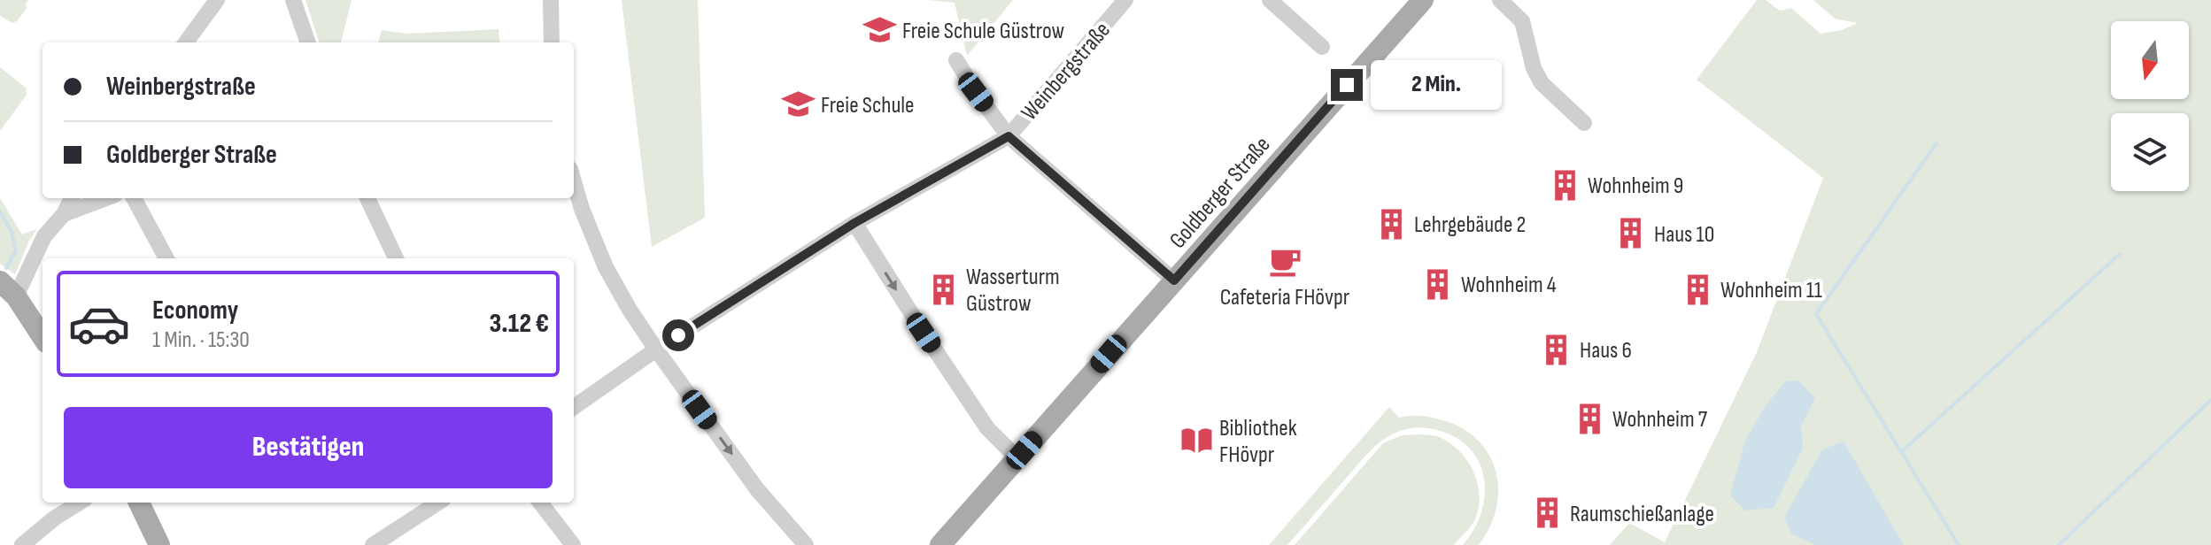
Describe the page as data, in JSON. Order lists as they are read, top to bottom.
{
  "streets": {
    "main road": ["Goldberger Straße"],
    "street": ["Weinbergstraße"]
  },
  "places": {
    "school or university": ["Freie Schule Güstrow", "Freie Schule"],
    "building": [
      "Wohnheim 9",
      "Lehrgebäude 2",
      "Haus 10",
      "Wohnheim 4",
      "Wasserturm Güstrow",
      "Wohnheim 11",
      "Haus 6",
      "Wohnheim 7",
      "Raumschießanlage"
    ],
    "cafe": ["Cafeteria FHövpr"],
    "library": ["Bibliothek FHövpr"]
  },
  "north": "bottom",
  "page": {
    "banner": ["Weinbergstraße", "Goldberger Straße"],
    "bubble": "2 Min.",
    "list": [
      {
        "name": "Economy",
        "note": "1 Min. · 15:30",
        "value": "3.12 €"
      }
    ],
    "buttons": "Bestätigen"
  }
}
